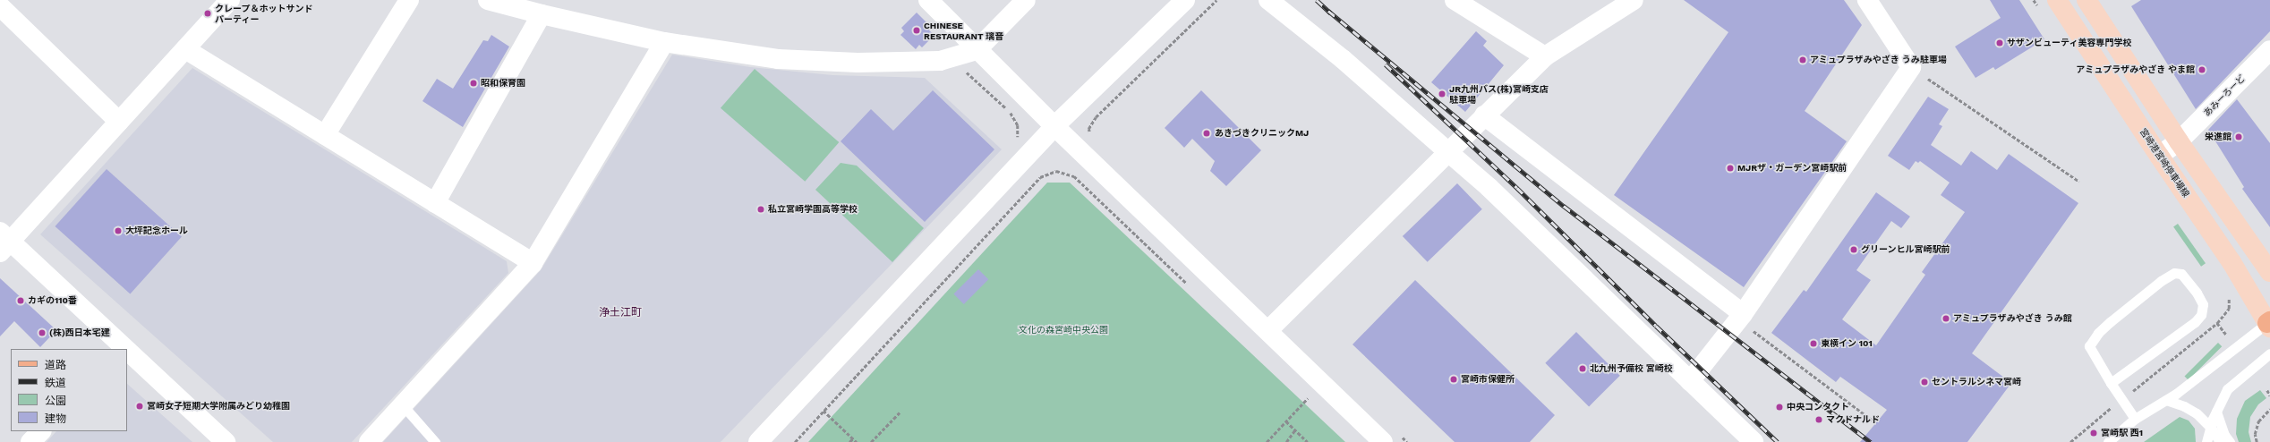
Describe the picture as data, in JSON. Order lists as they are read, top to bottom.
{
  "streets": {
    "main road": ["宮崎港宮崎停車場線"],
    "street": ["あみーろーど"]
  },
  "crossings": [
    ["あみーろーど", "宮崎港宮崎停車場線"]
  ],
  "districts": ["浄土江町"],
  "parks": ["文化の森宮崎中央公園"],
  "places": [
    "クレープ＆ホットサンド パーティー",
    "CHINESE RESTAURANT 璃音",
    "サザンビューティ美容専門学校",
    "アミュプラザみやざき うみ駐車場",
    "アミュプラザみやざき やま館",
    "昭和保育園",
    "JR九州バス(株)宮崎支店 駐車場",
    "あきづきクリニックMJ",
    "栄進館",
    "MJRザ・ガーデン宮崎駅前",
    "私立宮崎学園高等学校",
    "大坪記念ホール",
    "グリーンヒル宮崎駅前",
    "カギの110番",
    "アミュプラザみやざき うみ館",
    "(株)西日本宅建",
    "東横イン 101",
    "北九州予備校 宮崎校",
    "宮崎市保健所",
    "セントラルシネマ宮崎",
    "宮崎女子短期大学附属みどり幼稚園",
    "中央コンタクト",
    "マクドナルド",
    "宮崎駅 西1"
  ],
  "legend": [
    "道路",
    "鉄道",
    "公園",
    "建物"
  ]
}
